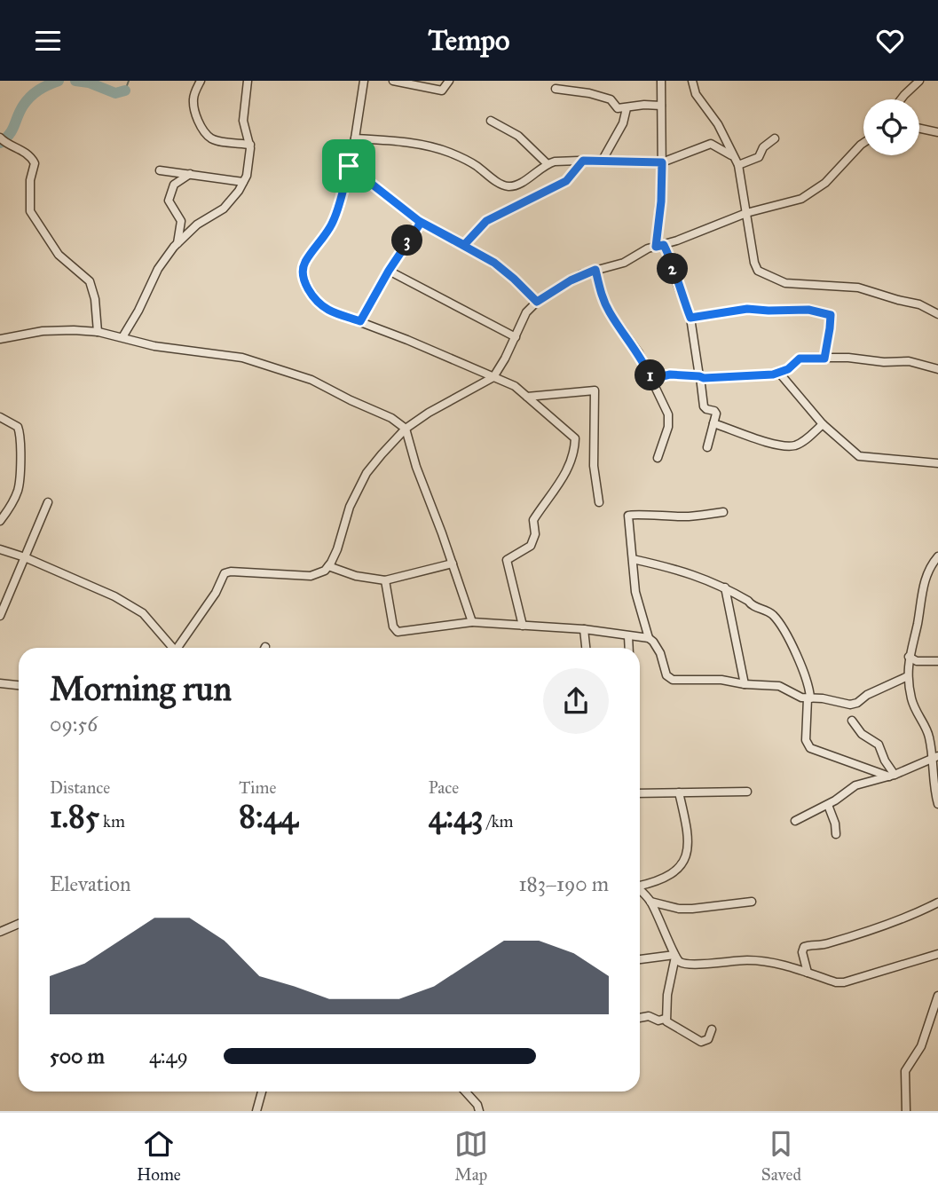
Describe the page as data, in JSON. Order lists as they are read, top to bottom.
{
  "page": {
    "header": "Tempo",
    "pins": ["3", "2", "1"],
    "heading": ["Morning run", "09:56"],
    "stats": [
      ["Distance", "1.85 km"],
      ["Time", "8:44"],
      ["Pace", "4:43 /km"]
    ],
    "chart": ["Elevation", "183–190 m"],
    "list": [
      {
        "name": "500 m",
        "note": "4:49"
      }
    ],
    "tabs": ["Home", "Map", "Saved"]
  }
}
